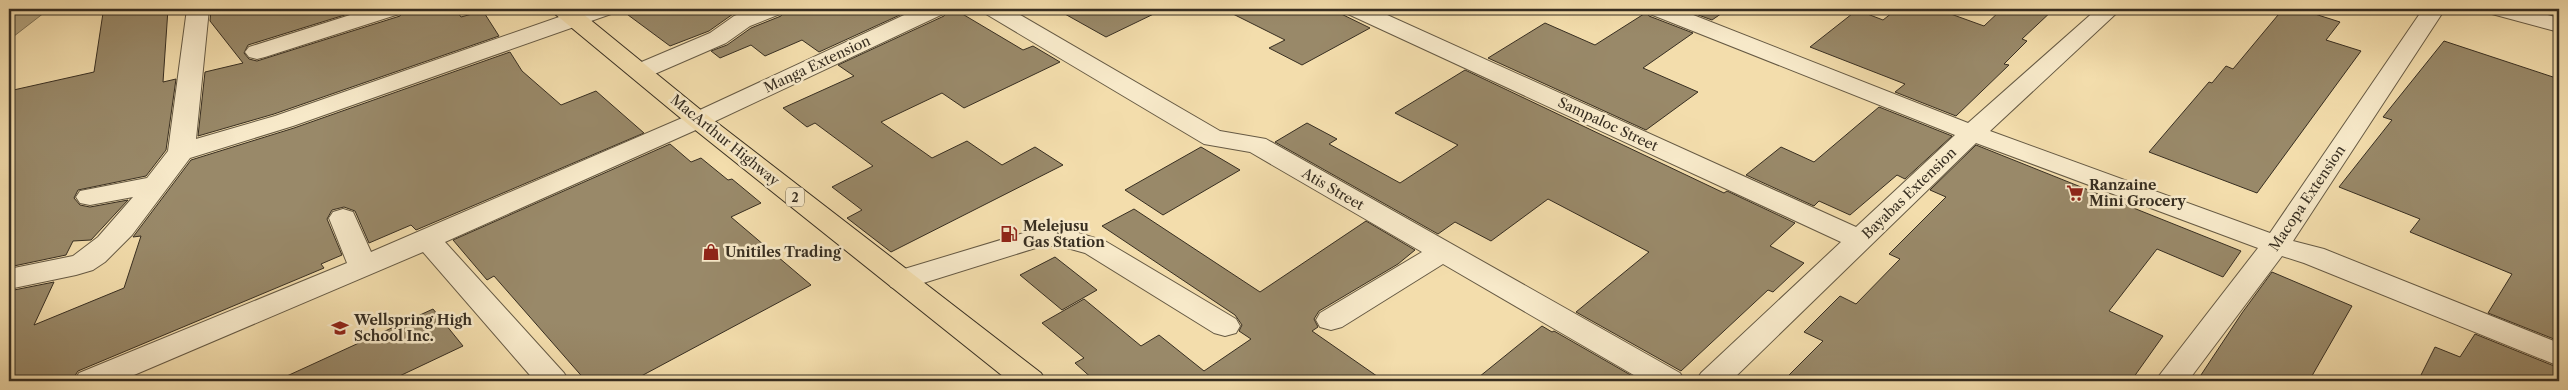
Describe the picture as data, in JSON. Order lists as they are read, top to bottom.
{
  "streets": {
    "highway": ["MacArthur Highway", "2"],
    "street": [
      "Manga Extension",
      "Sampaloc Street",
      "Atis Street",
      "Bayabas Extension",
      "Macopa Extension"
    ]
  },
  "crossings": [
    ["Manga Extension", "MacArthur Highway"],
    ["Sampaloc Street", "Bayabas Extension"]
  ],
  "places": {
    "supermarket": ["Ranzaine Mini Grocery"],
    "fuel station": ["Melejusu Gas Station"],
    "shop": ["Unitiles Trading"],
    "school or university": ["Wellspring High School Inc."]
  }
}
